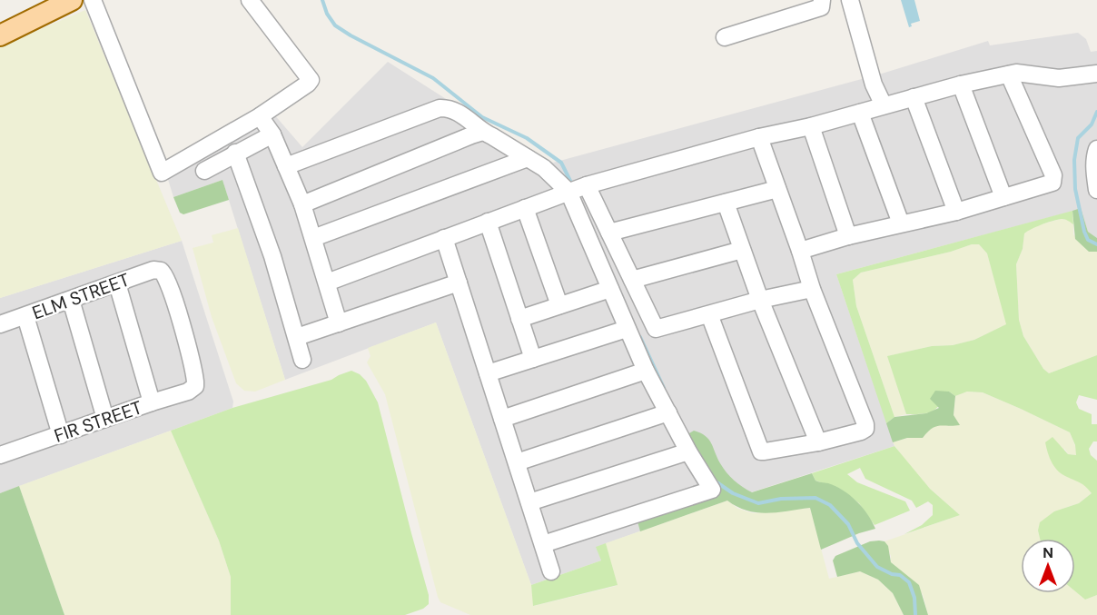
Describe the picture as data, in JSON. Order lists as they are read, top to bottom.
{
  "streets": {
    "street": ["ELM STREET", "FIR STREET"]
  },
  "crossings": [
    ["ELM STREET", "FIR STREET"]
  ],
  "north": "top"
}
